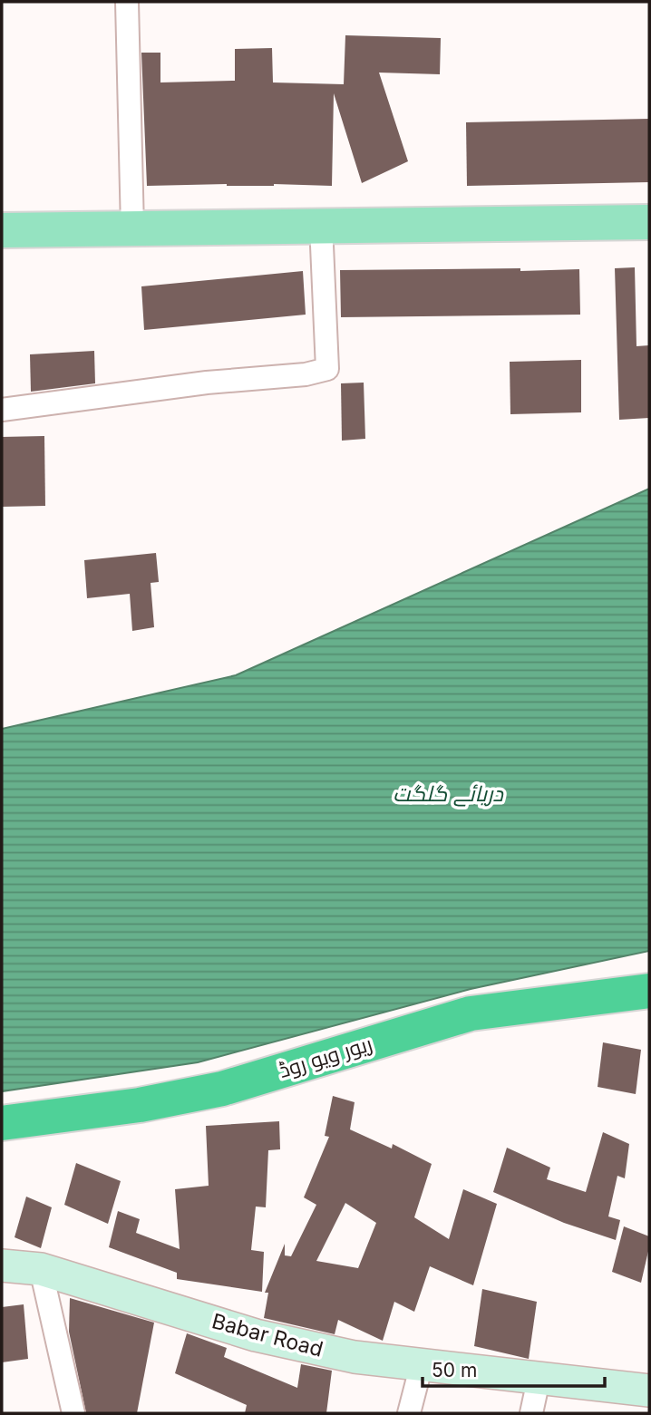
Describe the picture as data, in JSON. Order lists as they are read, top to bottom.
{
  "streets": {
    "highway": ["ریور ویو روڈ"],
    "street": ["Babar Road"]
  },
  "water": ["دریائے گلگت"],
  "scale_bar": "50 m"
}
